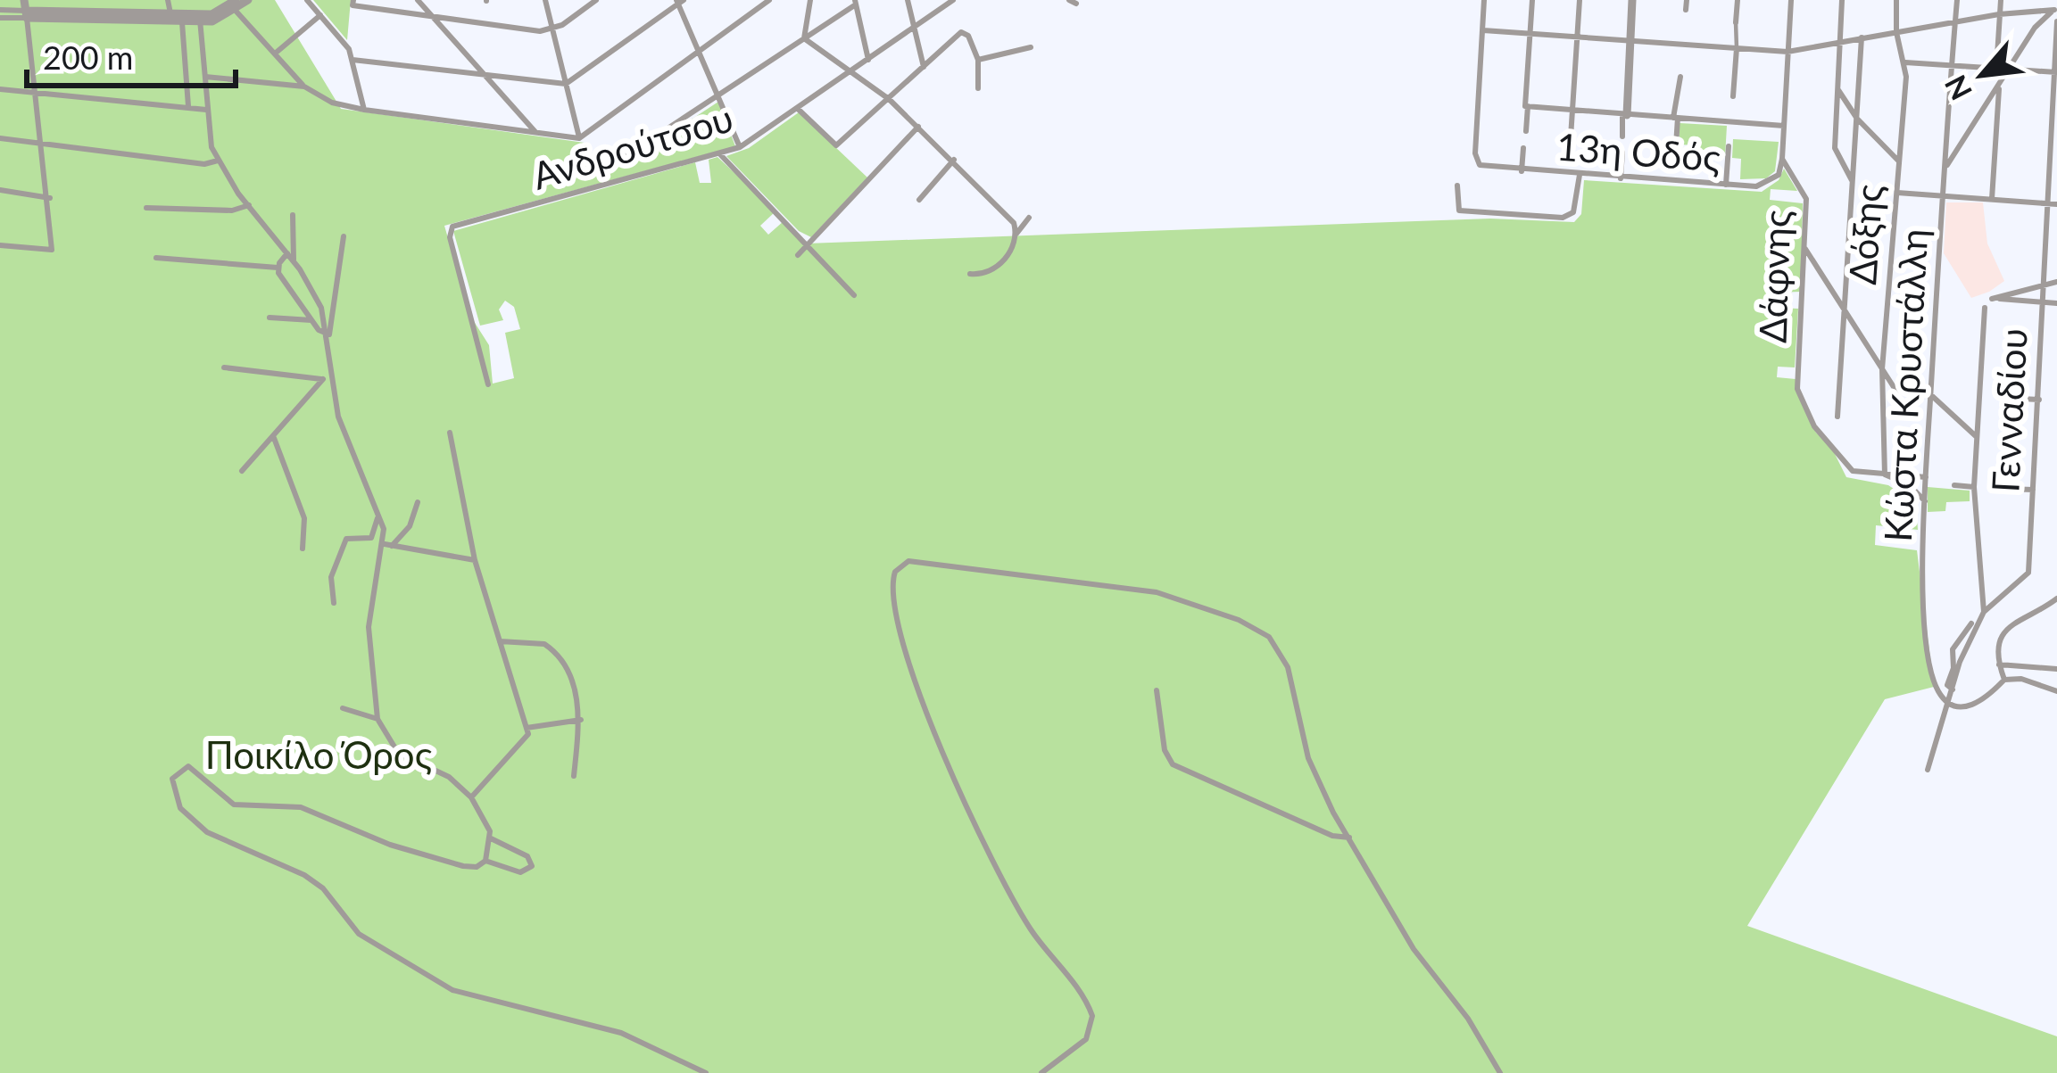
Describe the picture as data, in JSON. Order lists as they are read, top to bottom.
{
  "streets": {
    "street": [
      "Ανδρούτσου",
      "13η Οδός",
      "Δόξης",
      "Δάφνης",
      "Κώστα Κρυστάλλη",
      "Γενναδίου"
    ]
  },
  "crossings": [
    ["13η Οδός", "Δάφνης"],
    ["Δόξης", "Δάφνης"],
    ["Δάφνης", "Κώστα Κρυστάλλη"],
    ["Κώστα Κρυστάλλη", "Γενναδίου"]
  ],
  "parks": ["Ποικίλο Όρος"],
  "scale_bar": "200 m",
  "north": "bottom left"
}
